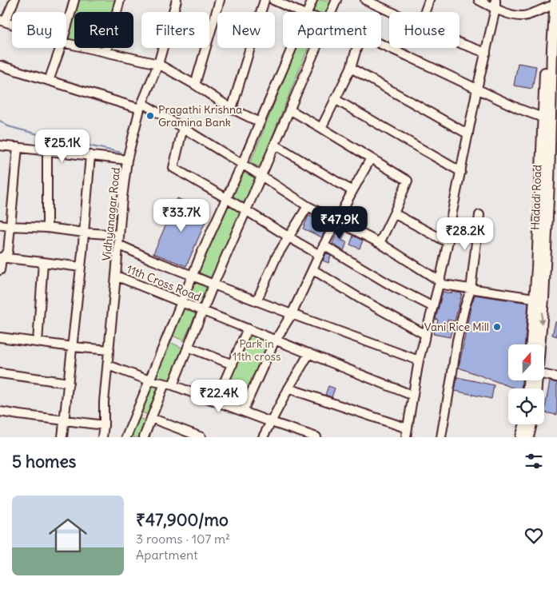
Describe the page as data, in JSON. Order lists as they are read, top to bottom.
{
  "streets": {
    "main road": ["Hadadi Road"],
    "street": ["Vidhyanagar Road", "11th Cross Road"]
  },
  "crossings": [
    ["Vidhyanagar Road", "11th Cross Road"]
  ],
  "parks": ["Park in 11th cross"],
  "places": ["Pragathi Krishna Gramina Bank", "Vani Rice Mill"],
  "north": "top",
  "page": {
    "chip": [
      "Buy",
      "Rent",
      "Filters",
      "New",
      "Apartment",
      "House"
    ],
    "price": [
      "₹25.1K",
      "₹33.7K",
      "₹47.9K",
      "₹28.2K",
      "₹22.4K"
    ],
    "heading": "5 homes",
    "list": [
      {
        "name": "₹47,900/mo",
        "note": "3 rooms · 107 m² · Apartment"
      }
    ]
  }
}
